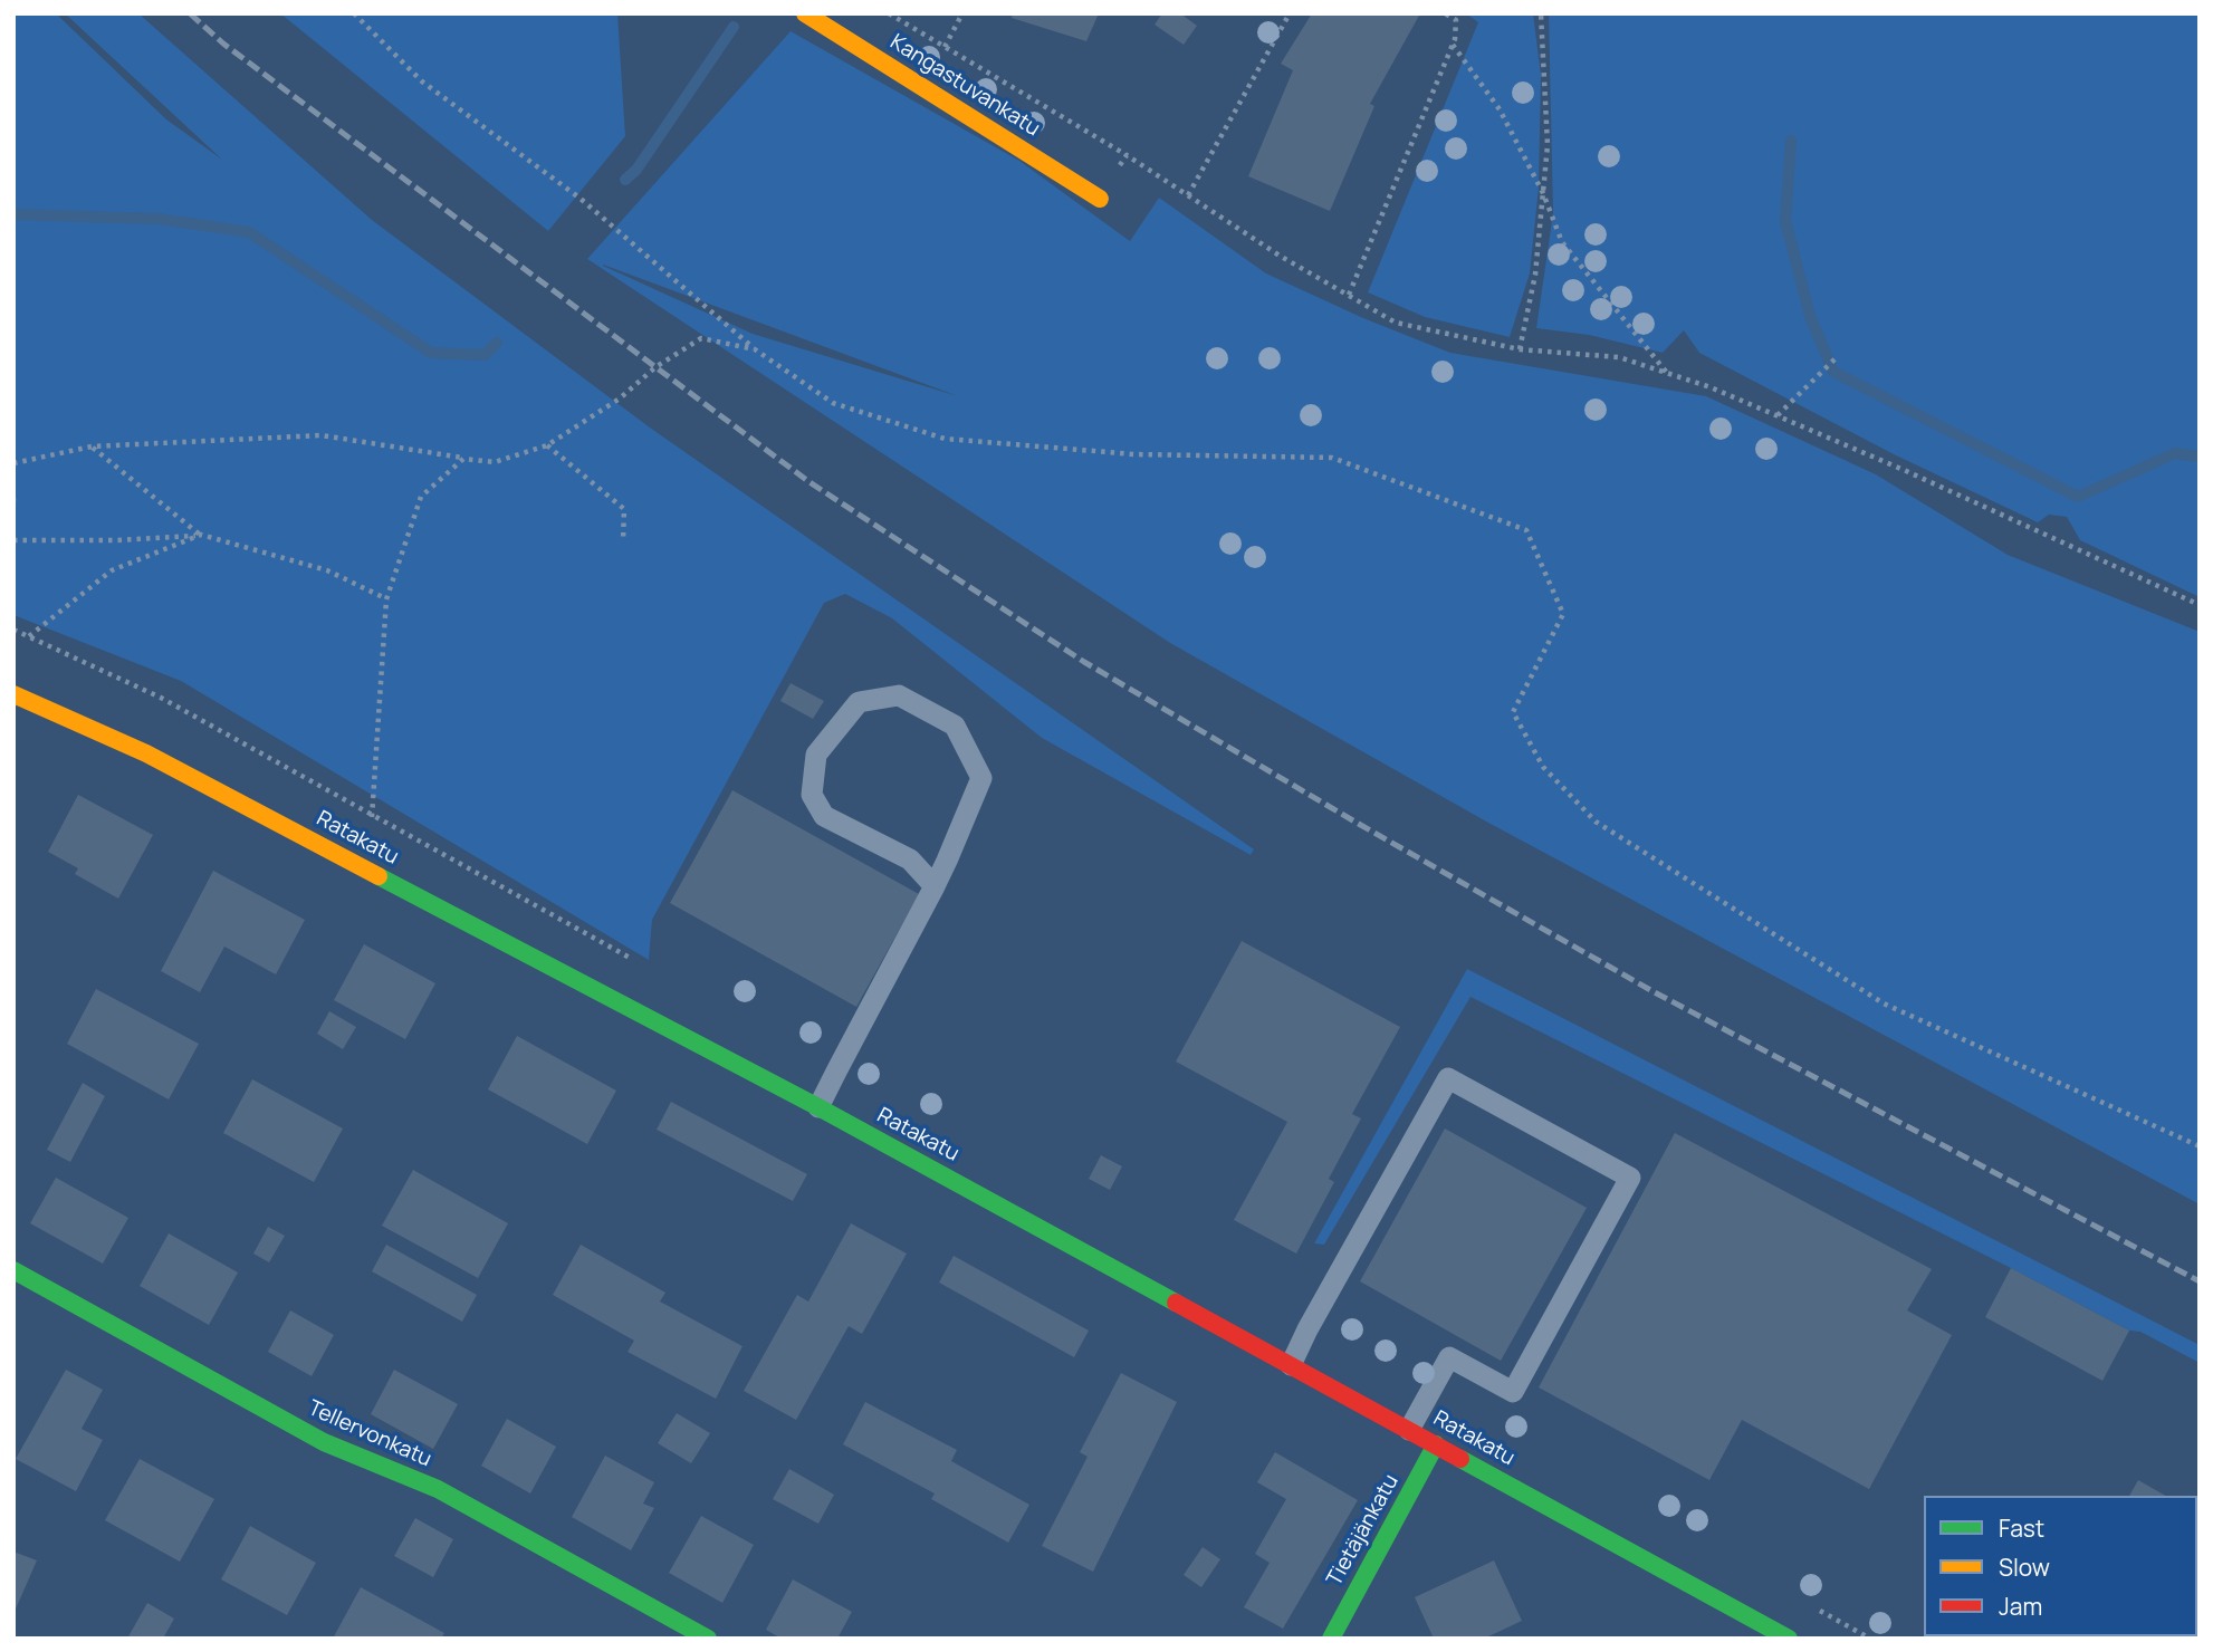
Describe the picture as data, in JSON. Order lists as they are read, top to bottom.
{
  "streets": {
    "main road": [
      "Kangastuvankatu",
      "Ratakatu",
      "Tellervonkatu",
      "Tietäjänkatu"
    ]
  },
  "crossings": [
    ["Ratakatu", "Tietäjänkatu"]
  ],
  "legend": ["Fast", "Slow", "Jam"]
}
